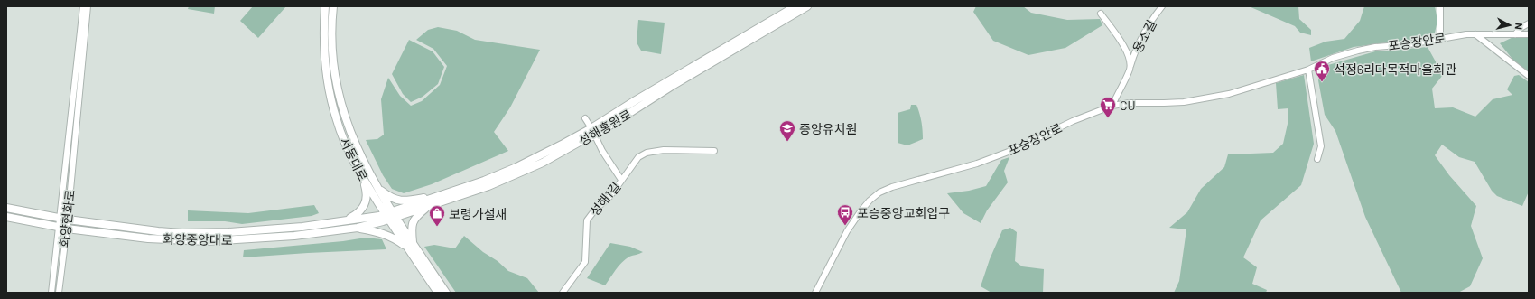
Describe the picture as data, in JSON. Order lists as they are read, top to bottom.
{
  "streets": {
    "main road": ["성해홍원로", "서동대로", "화양중앙대로"],
    "street": [
      "용소길",
      "포승장안로",
      "성해1길",
      "화양현화로"
    ]
  },
  "crossings": [
    ["용소길", "포승장안로"],
    ["성해홍원로", "서동대로"],
    ["성해홍원로", "화양중앙대로"],
    ["서동대로", "화양중앙대로"],
    ["화양현화로", "화양중앙대로"]
  ],
  "places": {
    "public building": ["석정6리다목적마을회관"],
    "supermarket": ["CU"],
    "school or university": ["중앙유치원"],
    "bus stop": ["포승중앙교회입구"],
    "shop": ["보령가설재"]
  },
  "north": "right"
}
